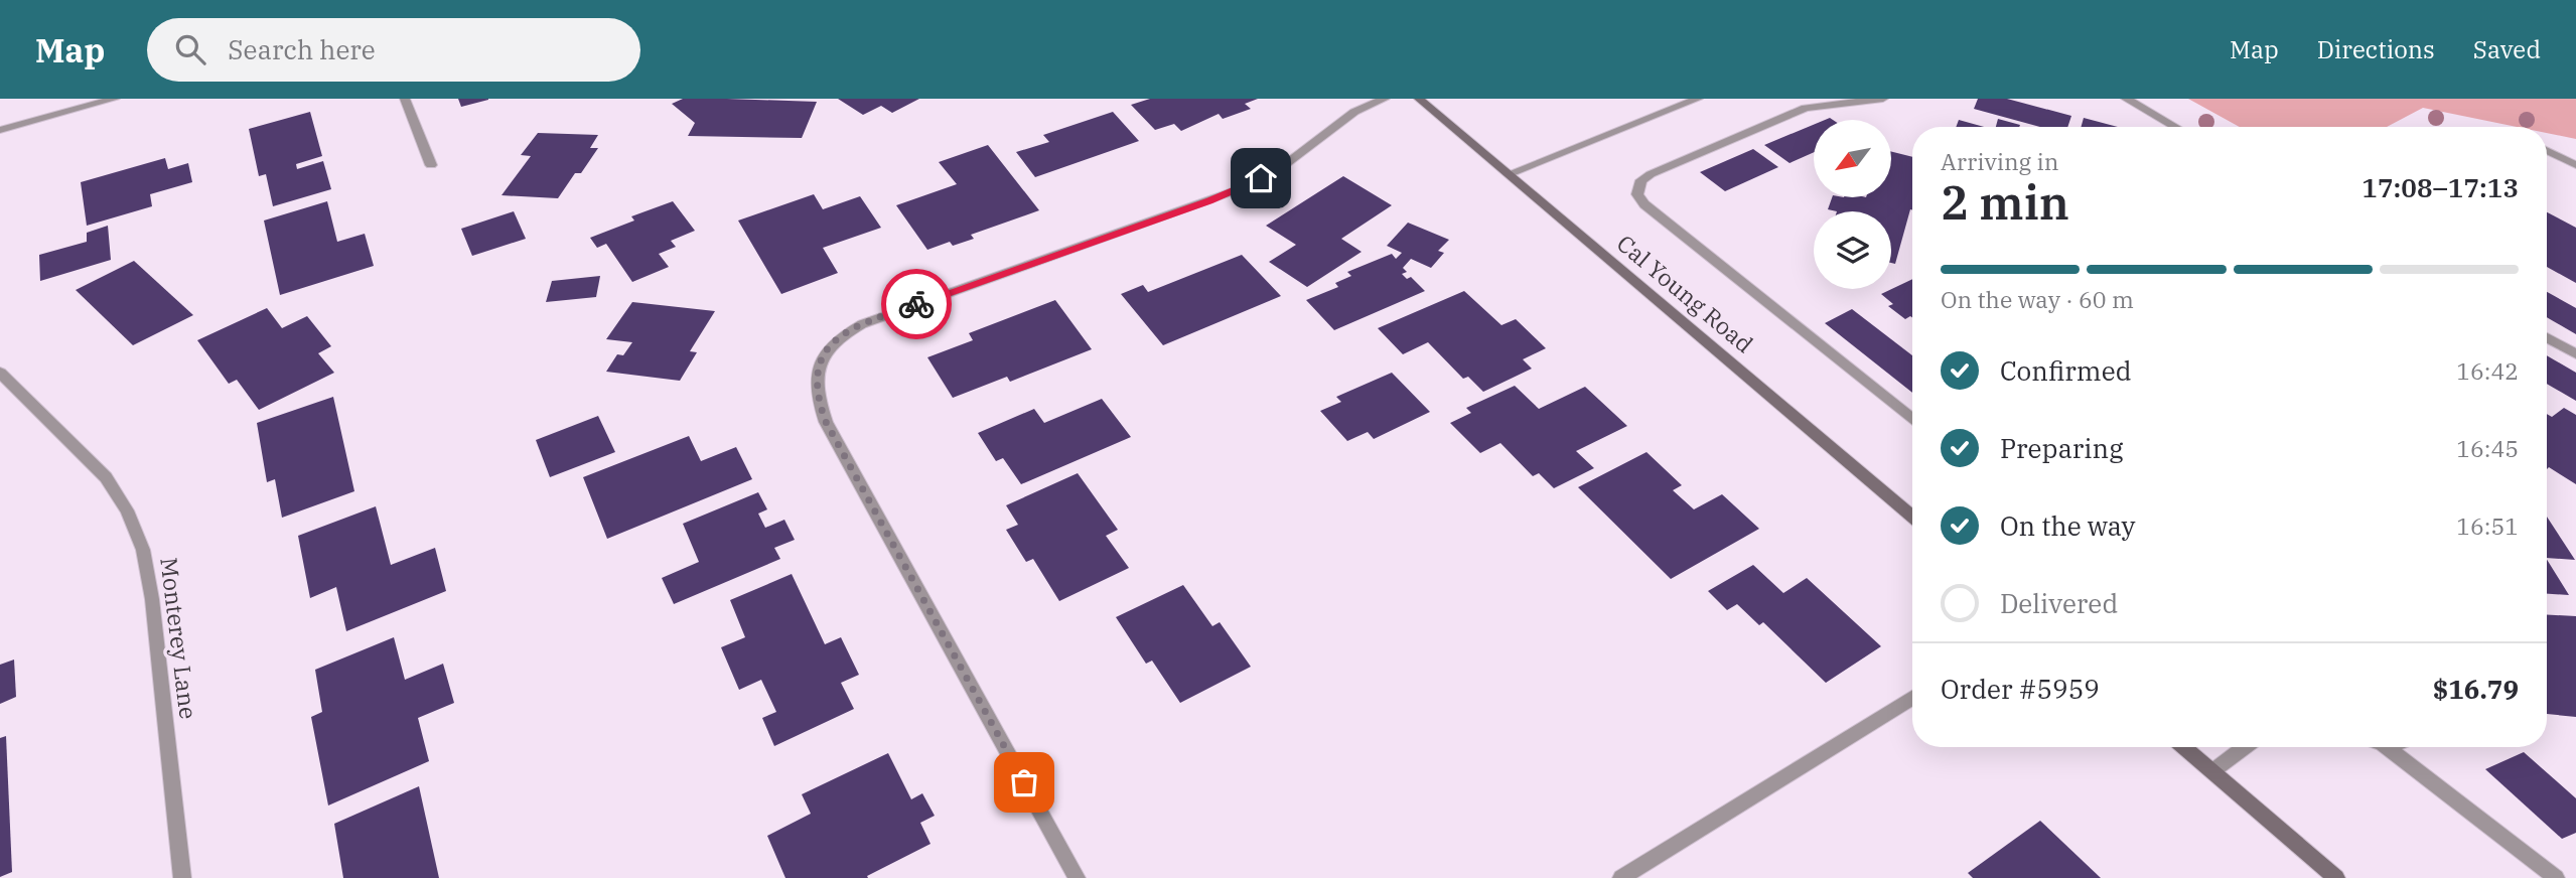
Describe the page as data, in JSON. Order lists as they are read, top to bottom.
{
  "streets": {
    "main road": ["Cal Young Road"],
    "street": ["Monterey Lane"]
  },
  "north": "bottom left",
  "page": {
    "header": "Map",
    "search": "Search here",
    "nav": ["Map", "Directions", "Saved"],
    "heading": ["2 min", "Arriving in", "17:08–17:13"],
    "panel": ["Order #5959", "$16.79"],
    "bar": "On the way · 60 m",
    "list": [
      ["Confirmed", "16:42"],
      ["Preparing", "16:45"],
      ["On the way", "16:51"],
      "Delivered"
    ]
  }
}
